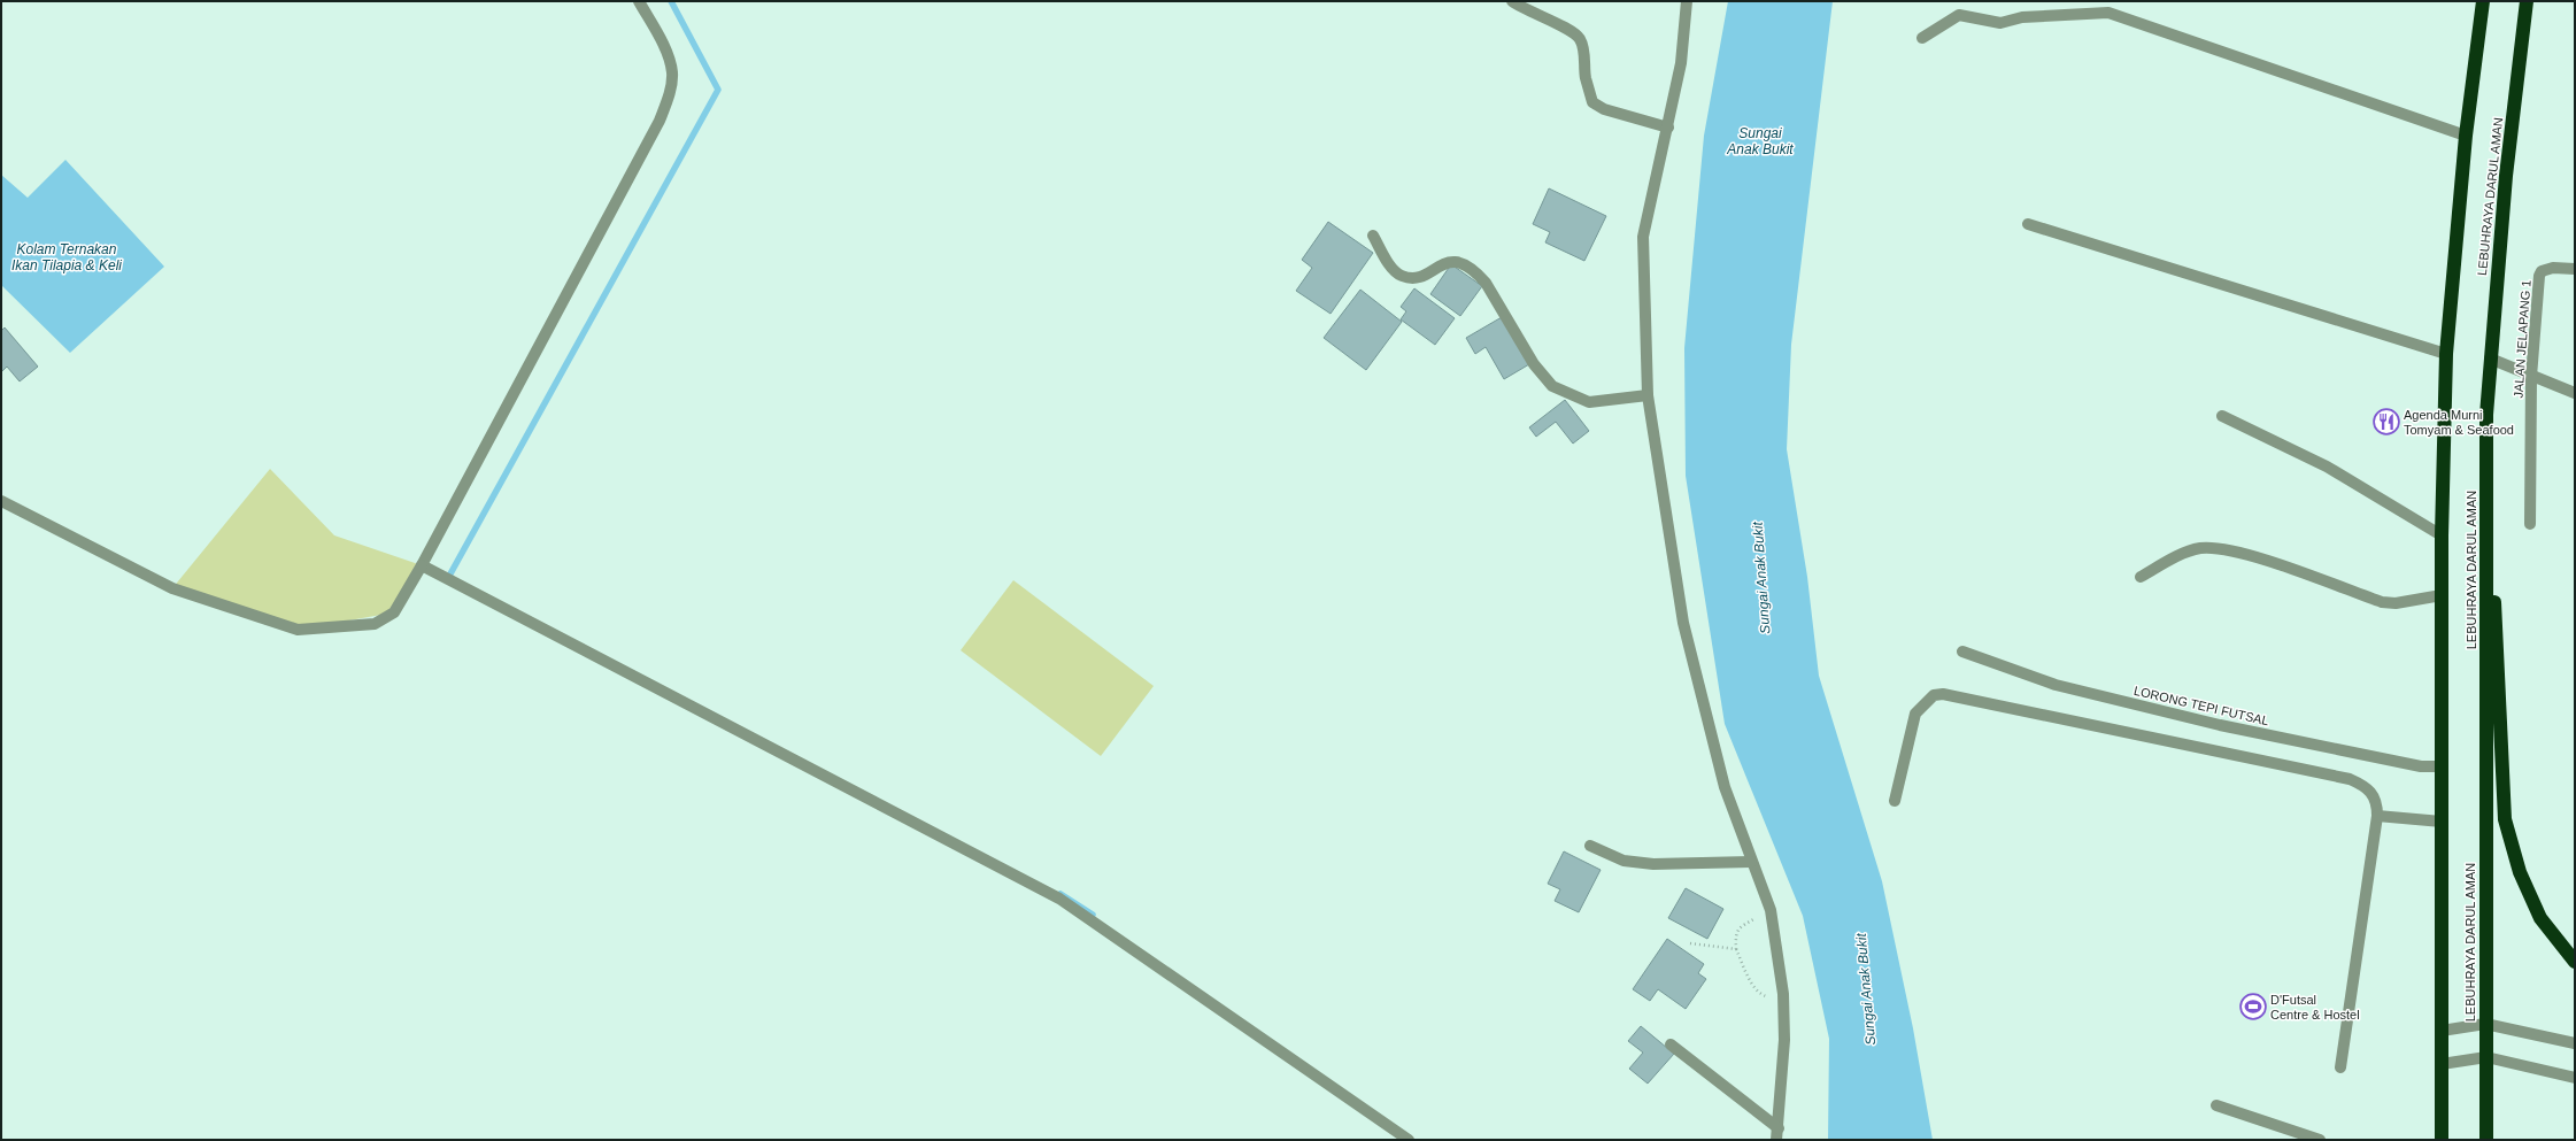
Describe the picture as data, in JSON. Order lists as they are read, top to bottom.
{
  "streets": {
    "highway": ["LEBUHRAYA DARUL AMAN"],
    "street": ["JALAN JELAPANG 1", "LORONG TEPI FUTSAL"]
  },
  "water": ["Sungai Anak Bukit", "Kolam Ternakan Ikan Tilapia & Keli"],
  "places": {
    "restaurant": ["Agenda Murni Tomyam & Seafood"],
    "sports": ["D'Futsal Centre & Hostel"]
  }
}
